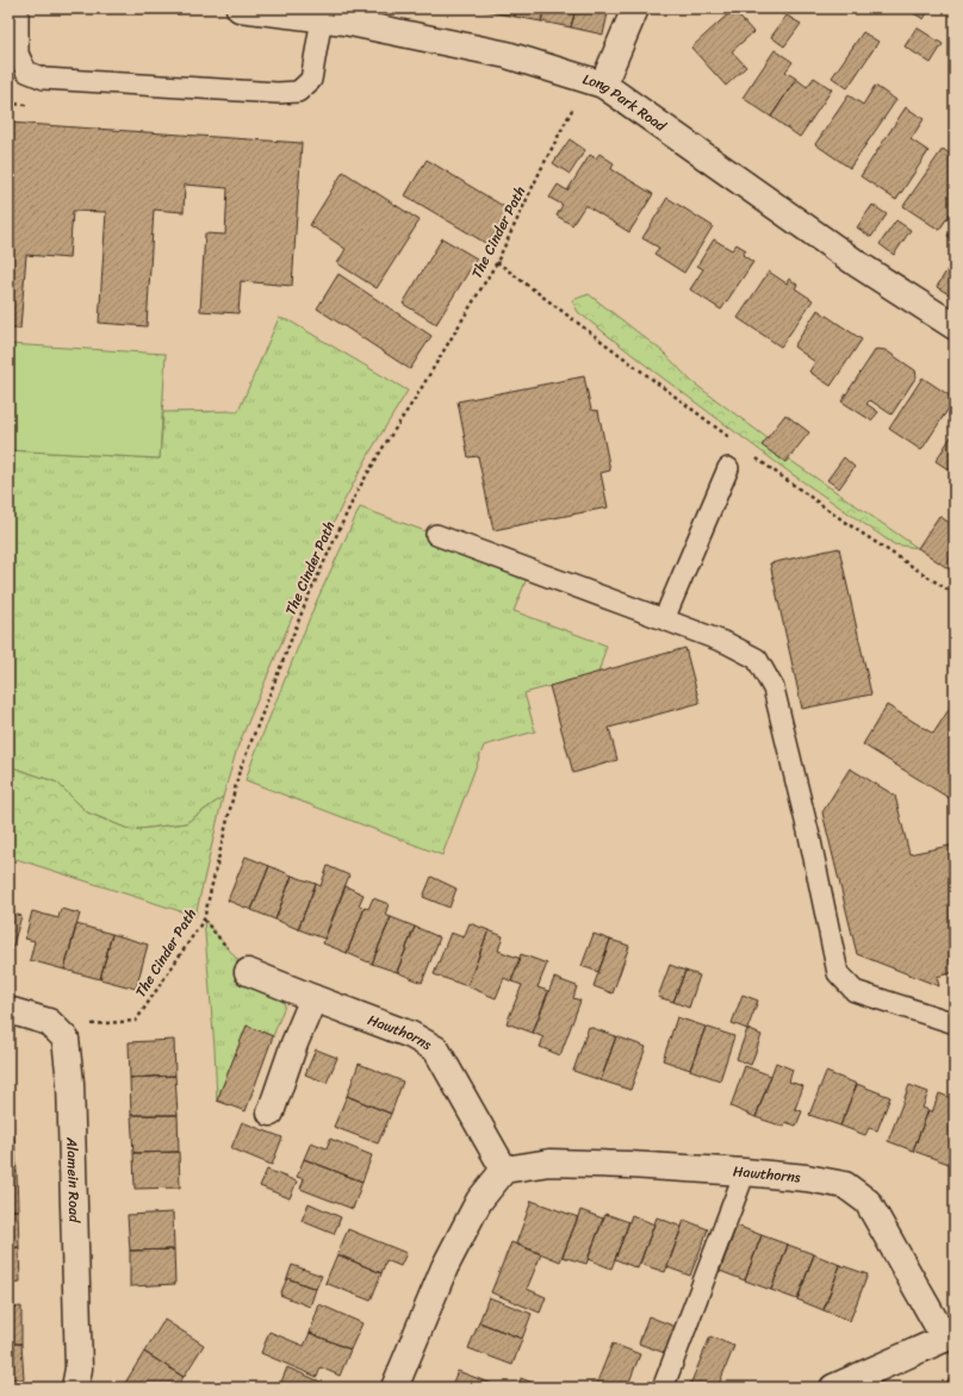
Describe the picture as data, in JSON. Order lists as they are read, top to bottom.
{
  "streets": {
    "street": ["Long Park Road", "Hawthorns", "Alamein Road"],
    "path": ["The Cinder Path"]
  },
  "crossings": [
    ["Long Park Road", "The Cinder Path"],
    ["The Cinder Path", "Alamein Road"]
  ]
}
